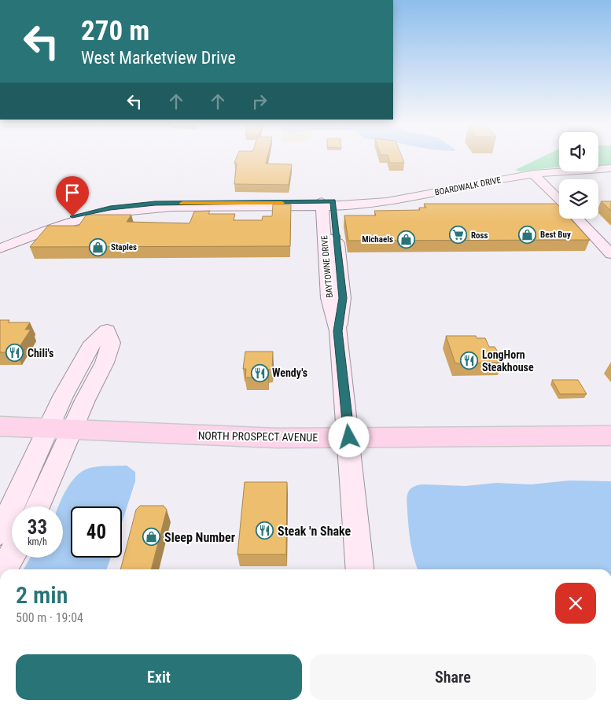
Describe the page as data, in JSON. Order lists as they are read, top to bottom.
{
  "streets": {
    "main road": ["NORTH PROSPECT AVENUE"],
    "street": ["BOARDWALK DRIVE", "BAYTOWNE DRIVE"]
  },
  "crossings": [
    ["BOARDWALK DRIVE", "BAYTOWNE DRIVE"],
    ["BAYTOWNE DRIVE", "NORTH PROSPECT AVENUE"]
  ],
  "places": {
    "shop": [
      "Best Buy",
      "Michaels",
      "Staples",
      "Sleep Number"
    ],
    "supermarket": ["Ross"],
    "restaurant": [
      "Chili's",
      "LongHorn Steakhouse",
      "Wendy's",
      "Steak 'n Shake"
    ]
  },
  "page": {
    "turn": ["270 m", "West Marketview Drive"],
    "speed": "33 km/h",
    "limit": "40",
    "heading": ["2 min", "500 m · 19:04"],
    "buttons": ["Exit", "Share"]
  }
}
